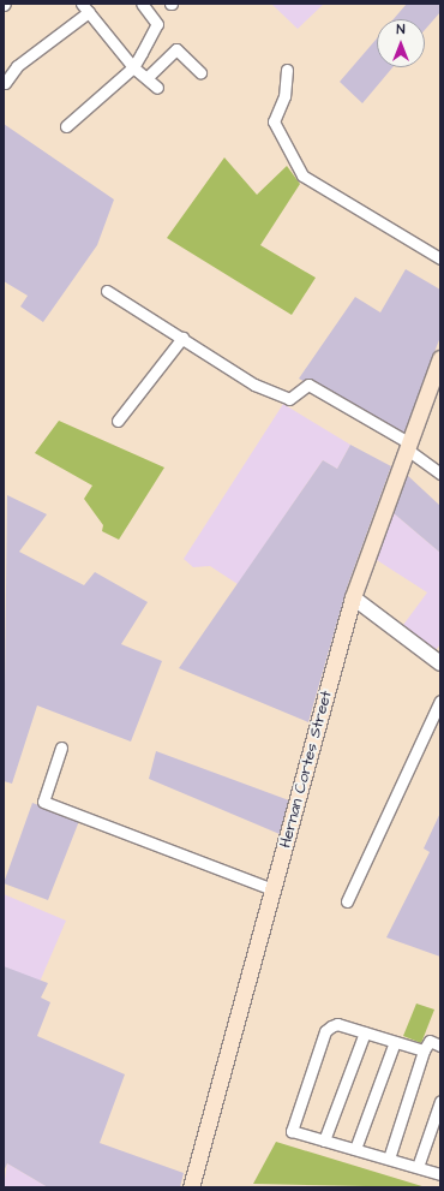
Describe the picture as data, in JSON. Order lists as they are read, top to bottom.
{
  "streets": {
    "main road": ["Hernan Cortes Street"]
  },
  "north": "top"
}
